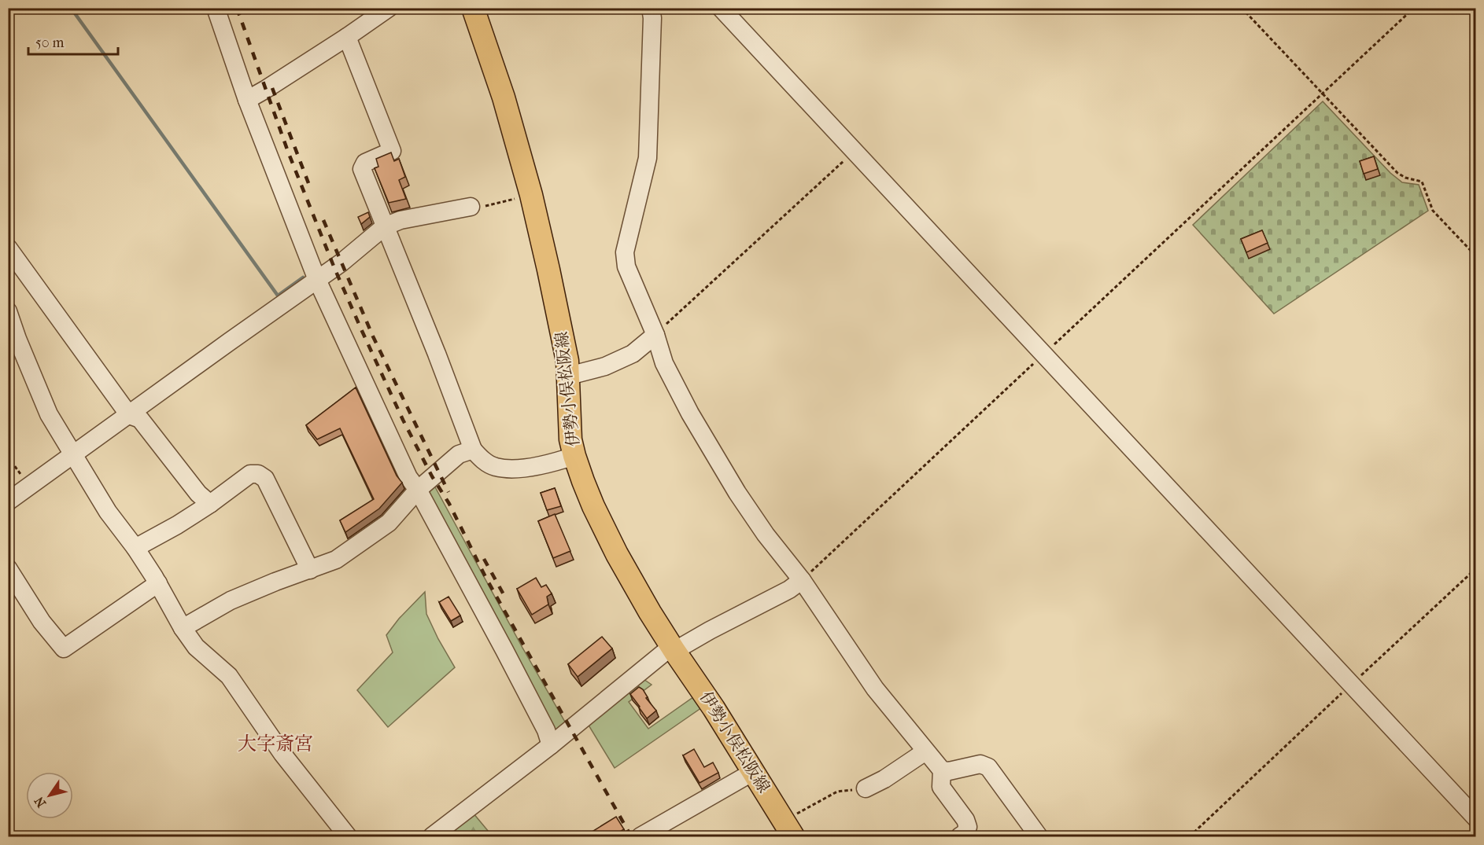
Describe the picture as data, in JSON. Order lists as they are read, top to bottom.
{
  "streets": {
    "main road": ["伊勢小俣松阪線"]
  },
  "districts": ["大字斎宮"],
  "scale_bar": "50 m",
  "north": "bottom left"
}
